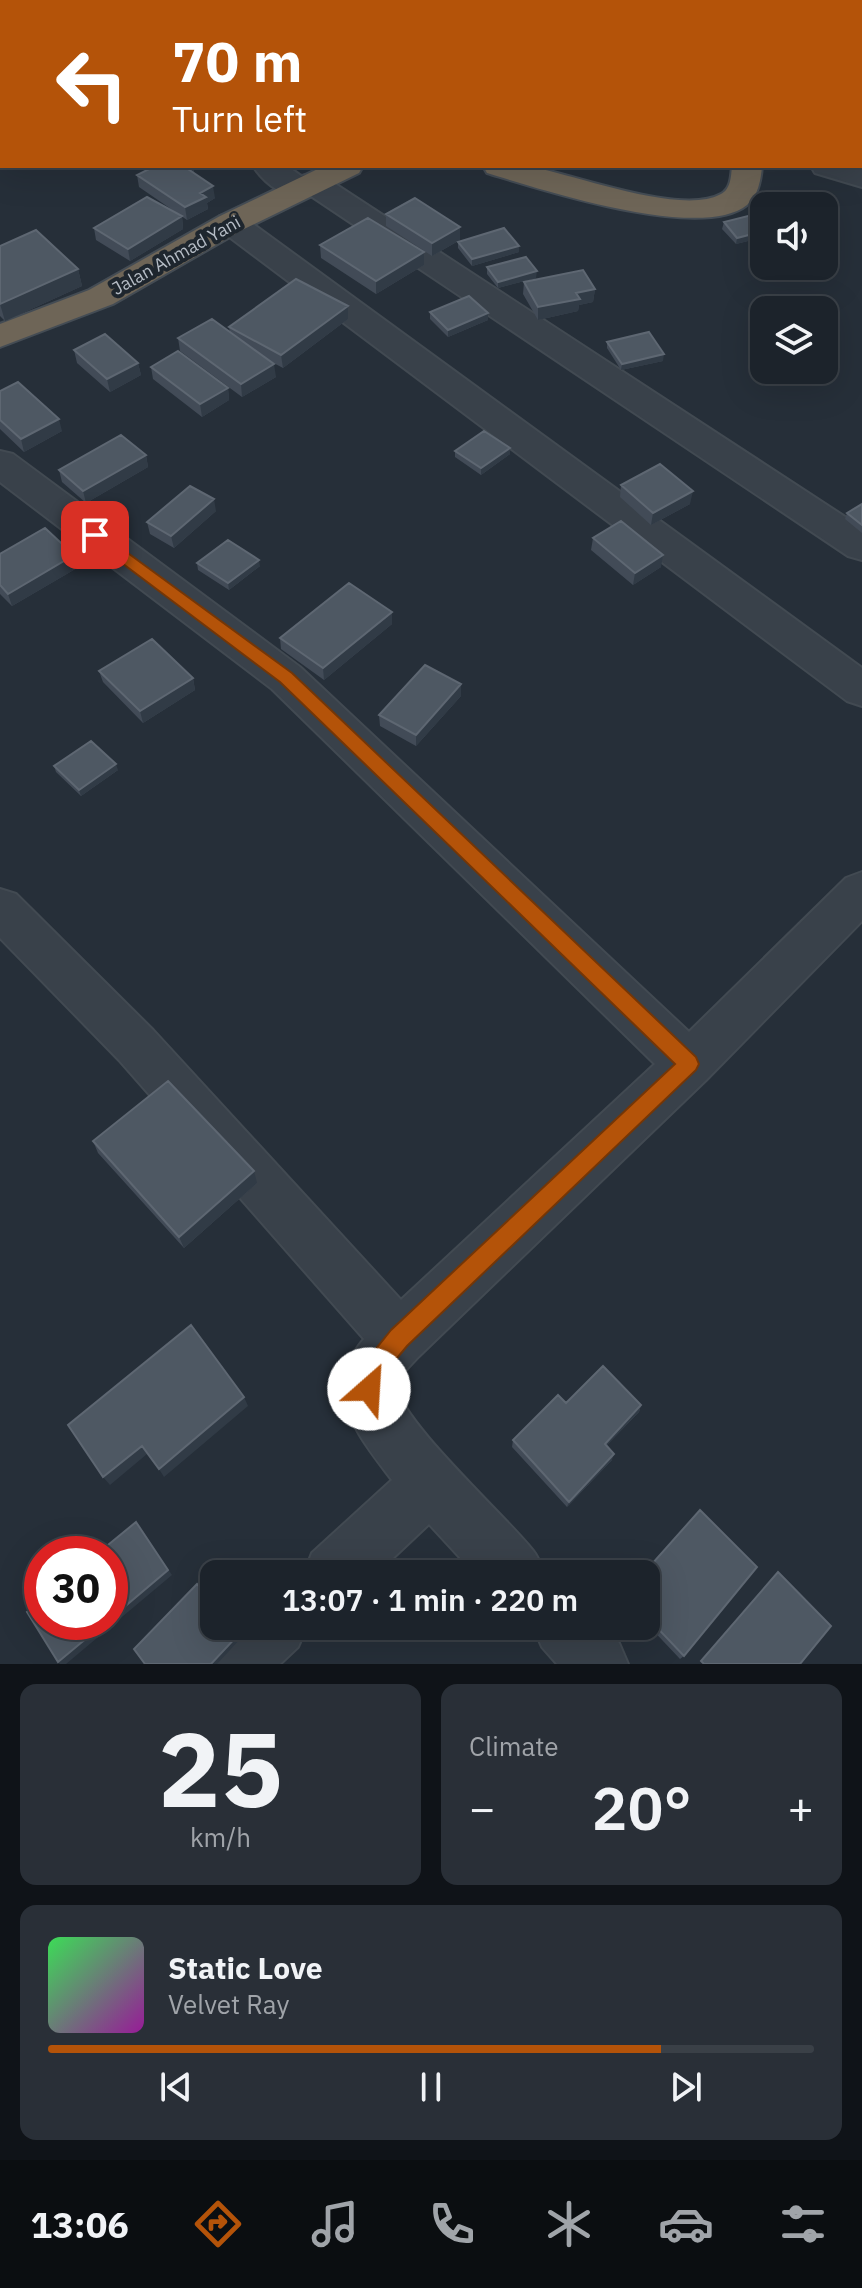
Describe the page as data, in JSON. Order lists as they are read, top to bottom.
{
  "streets": {
    "highway": ["Jalan Ahmad Yani"]
  },
  "page": {
    "turn": ["70 m", "Turn left"],
    "limit": "30",
    "trip": "13:07 · 1 min · 220 m",
    "tile": [
      ["25", "km/h"],
      "Climate"
    ],
    "heat": ["−", "20°", "+"],
    "song": ["Static Love", "Velvet Ray"],
    "tabs": "13:06"
  }
}
